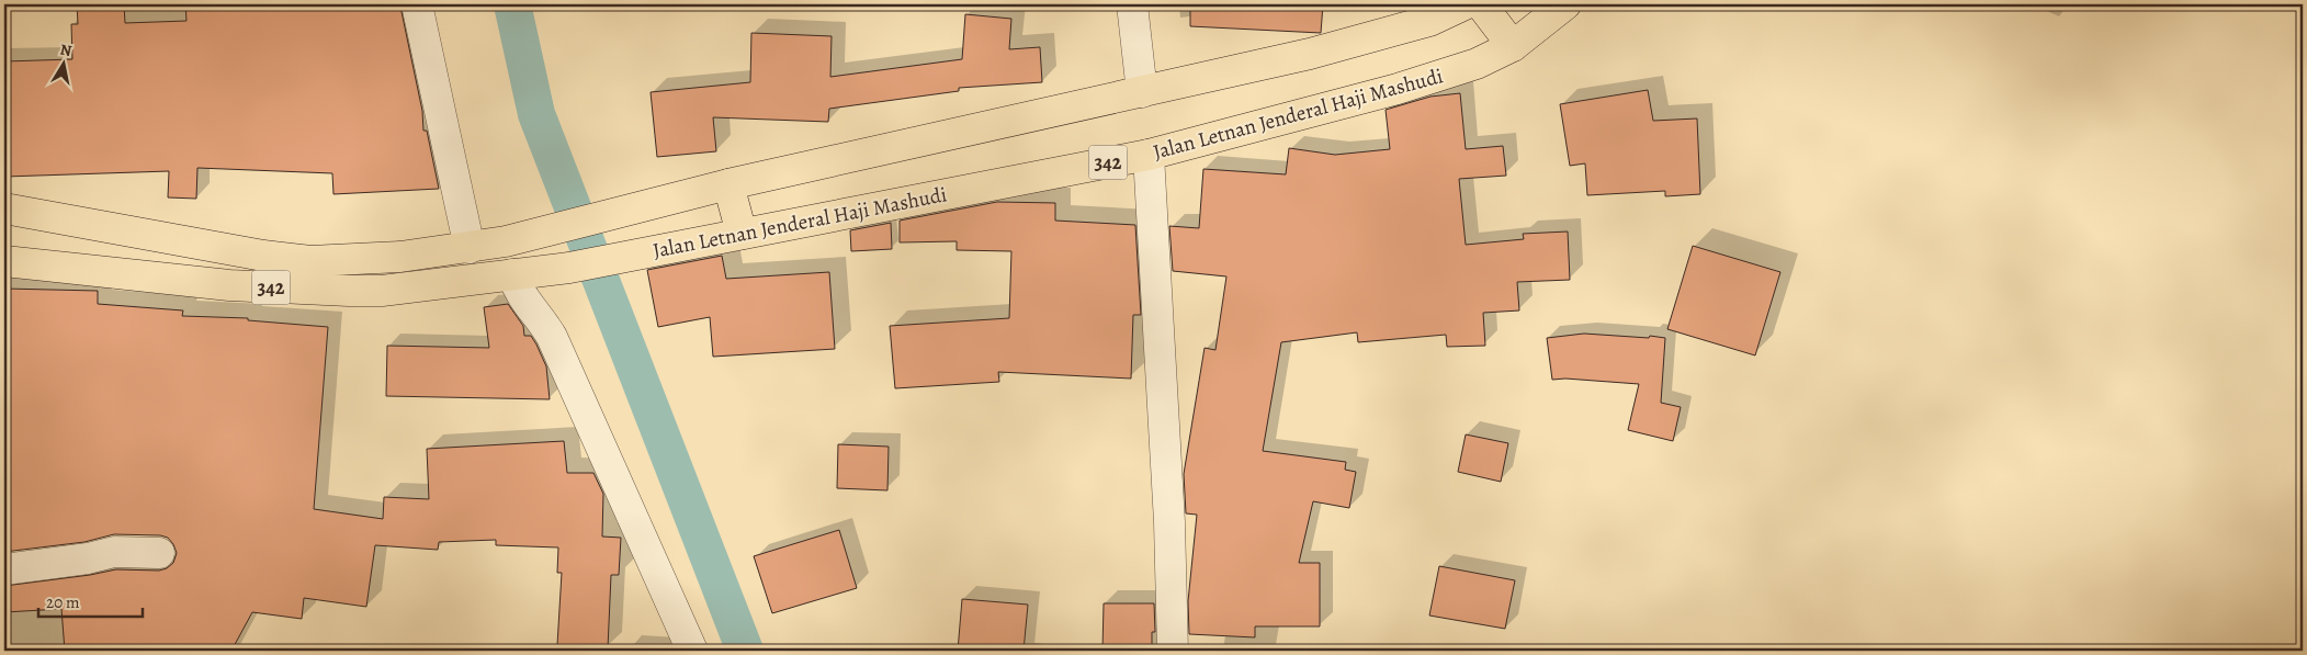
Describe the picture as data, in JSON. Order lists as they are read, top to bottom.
{
  "streets": {
    "main road": ["Jalan Letnan Jenderal Haji Mashudi", "342"]
  },
  "scale_bar": "20 m",
  "north": "top"
}
